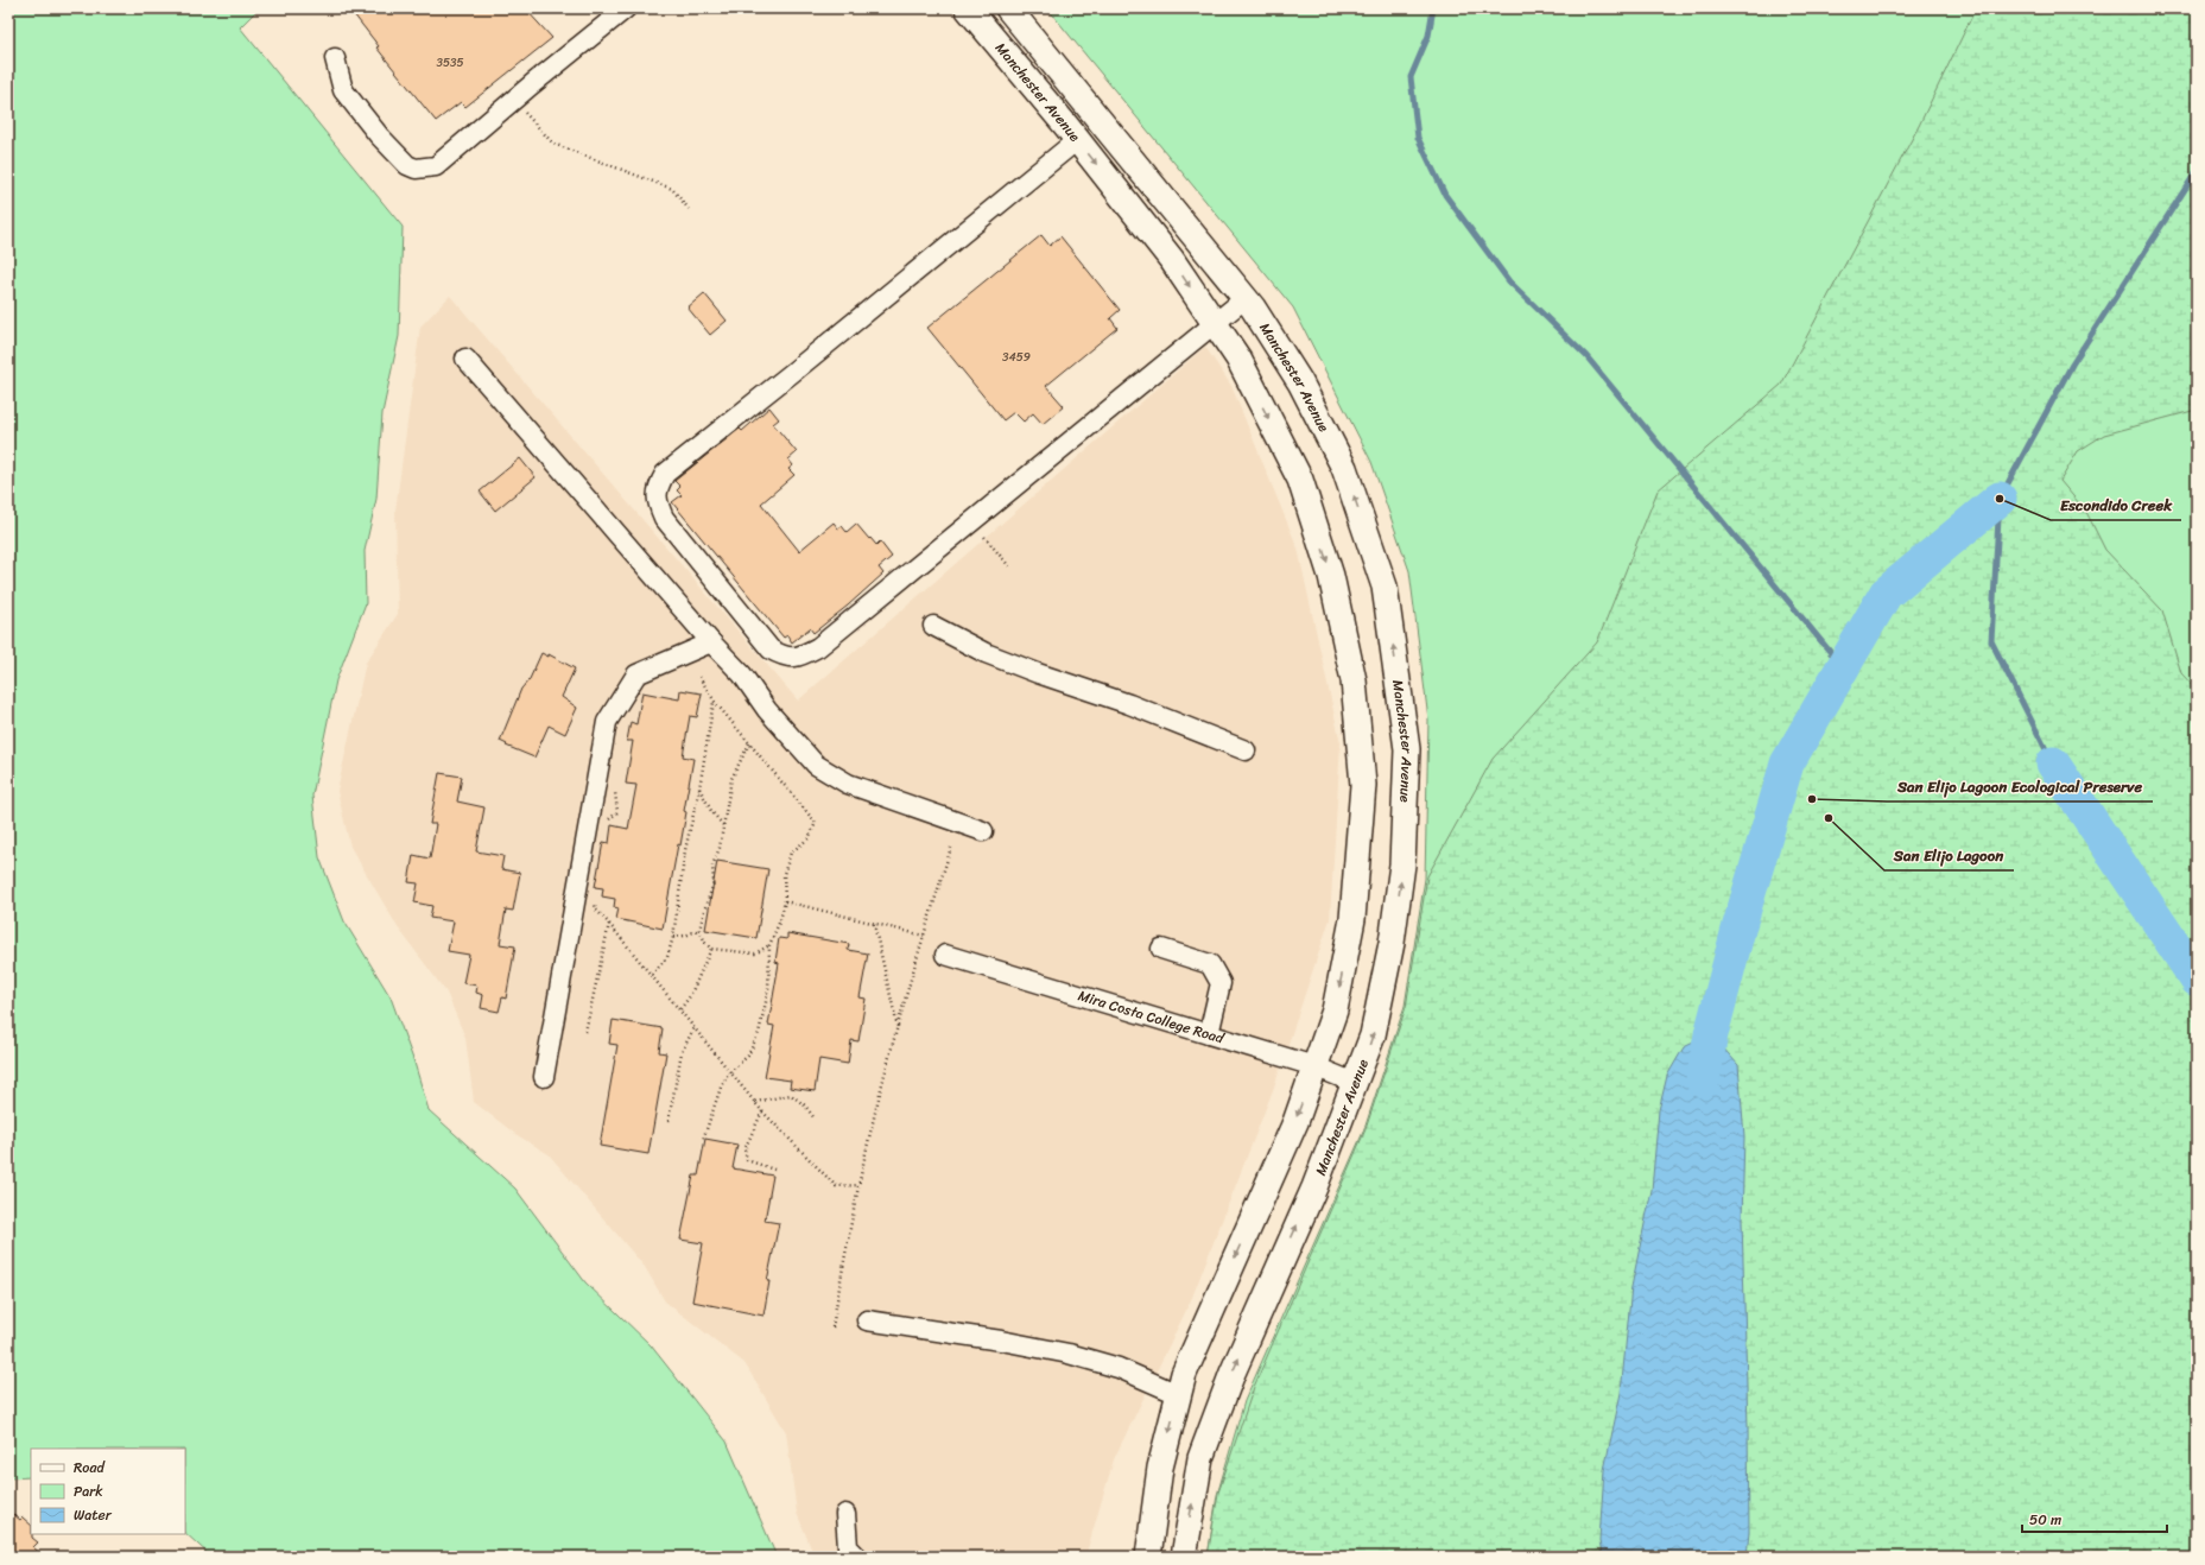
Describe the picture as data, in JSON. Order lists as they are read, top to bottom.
{
  "streets": {
    "main road": ["Manchester Avenue"],
    "street": ["Mira Costa College Road"]
  },
  "crossings": [
    ["Manchester Avenue", "Mira Costa College Road"]
  ],
  "places": ["Escondido Creek", "San Elijo Lagoon Ecological Preserve", "San Elijo Lagoon"],
  "house_numbers": ["3535", "3459"],
  "legend": ["Road", "Park", "Water"],
  "scale_bar": "50 m"
}
